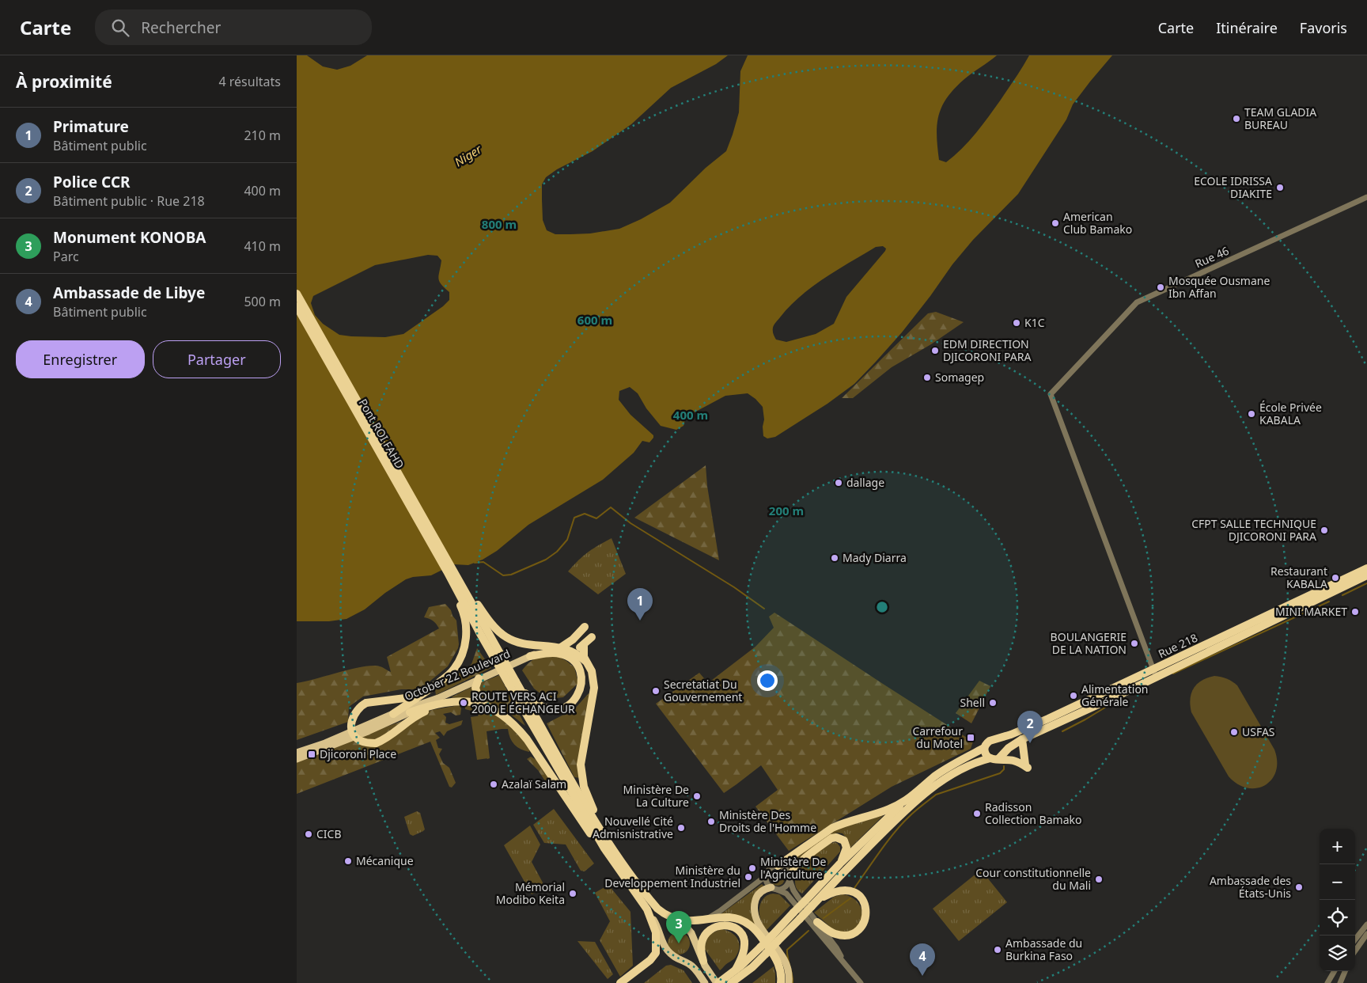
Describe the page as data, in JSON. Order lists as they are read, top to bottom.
{
  "streets": {
    "highway": ["Pont ROI FAHD", "Rue 218"],
    "main road": ["October 22 Boulevard"],
    "street": ["Rue 46"]
  },
  "crossings": [
    ["Rue 46", "Rue 218"]
  ],
  "water": ["Niger"],
  "places": {
    "other": [
      "TEAM GLADIA BUREAU",
      "ECOLE IDRISSA DIAKITE",
      "American Club Bamako",
      "Mosquée Ousmane Ibn Affan",
      "K1C",
      "EDM DIRECTION DJICORONI PARA",
      "Somagep",
      "École Privée KABALA",
      "dallage",
      "CFPT SALLE TECHNIQUE DJICORONI PARA",
      "Mady Diarra",
      "Restaurant KABALA",
      "MINI MARKET",
      "BOULANGERIE DE LA NATION",
      "Secretatiat Du Gouvernement",
      "Alimentation Générale",
      "ROUTE VERS ACI 2000 E ÉCHANGEUR",
      "Shell",
      "USFAS",
      "Azalaï Salam",
      "Ministère De La Culture",
      "Radisson Collection Bamako",
      "Ministère Des Droits de l'Homme",
      "Nouvellé Cité Admisnistrative",
      "CICB",
      "Mécanique",
      "Ministère De l'Agriculture",
      "Ministère du Developpement Industriel",
      "Cour constitutionnelle du Mali",
      "Ambassade des États-Unis",
      "Mémorial Modibo Keita",
      "Ambassade du Burkina Faso"
    ],
    "transit": ["Carrefour du Motel", "Djicoroni Place"]
  },
  "page": {
    "header": "Carte",
    "search": "Rechercher",
    "nav": ["Carte", "Itinéraire", "Favoris"],
    "heading": ["À proximité", "4 résultats"],
    "list": [
      {
        "mark": "1",
        "name": "Primature",
        "note": "Bâtiment public",
        "value": "210 m"
      },
      {
        "mark": "2",
        "name": "Police CCR",
        "note": "Bâtiment public · Rue 218",
        "value": "400 m"
      },
      {
        "mark": "3",
        "name": "Monument KONOBA",
        "note": "Parc",
        "value": "410 m"
      },
      {
        "mark": "4",
        "name": "Ambassade de Libye",
        "note": "Bâtiment public",
        "value": "500 m"
      }
    ],
    "buttons": ["Enregistrer", "Partager"],
    "pins": [
      "1",
      "2",
      "3",
      "4"
    ],
    "map_buttons": ["+", "−"]
  },
  "rings": [
    "800 m",
    "600 m",
    "400 m",
    "200 m"
  ]
}
